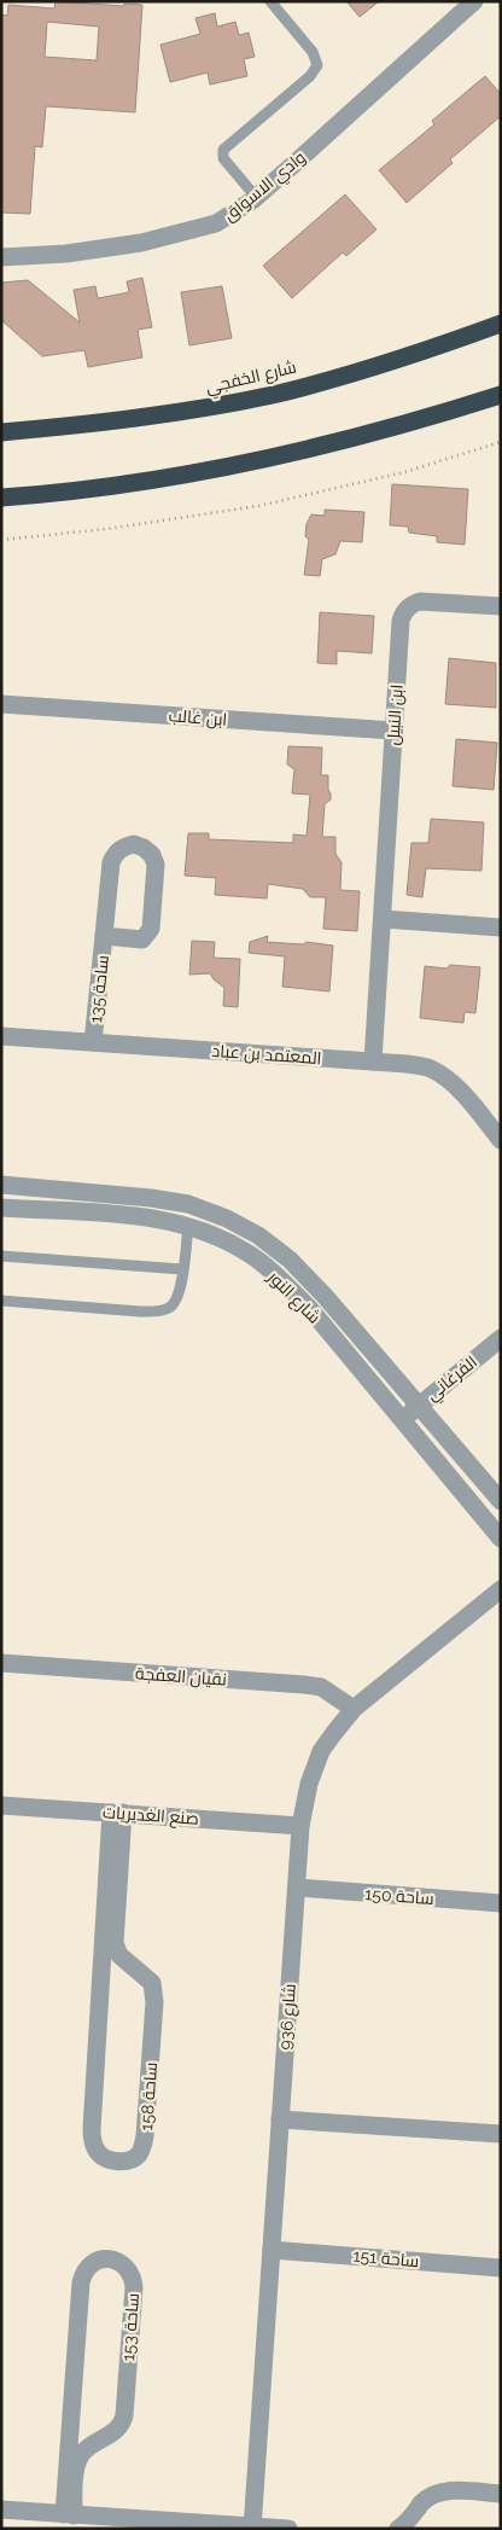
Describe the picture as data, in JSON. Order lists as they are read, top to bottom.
{
  "streets": {
    "highway": ["شارع الخفجي"],
    "street": [
      "وادي الاسواق",
      "ابن النبيل",
      "ابن غالب",
      "ساحة 135",
      "المعتمد بن عباد",
      "شارع النور",
      "الفرغاني",
      "نقيان العفجة",
      "صنع الغديريات",
      "ساحة 150",
      "شارع 936",
      "ساحة 158",
      "ساحة 151",
      "ساحة 153"
    ]
  },
  "crossings": [
    ["ابن النبيل", "ابن غالب"],
    ["ابن النبيل", "المعتمد بن عباد"],
    ["ساحة 135", "المعتمد بن عباد"],
    ["شارع النور", "الفرغاني"],
    ["نقيان العفجة", "شارع 936"],
    ["صنع الغديريات", "شارع 936"],
    ["صنع الغديريات", "ساحة 158"],
    ["ساحة 150", "شارع 936"],
    ["شارع 936", "ساحة 151"]
  ]
}
